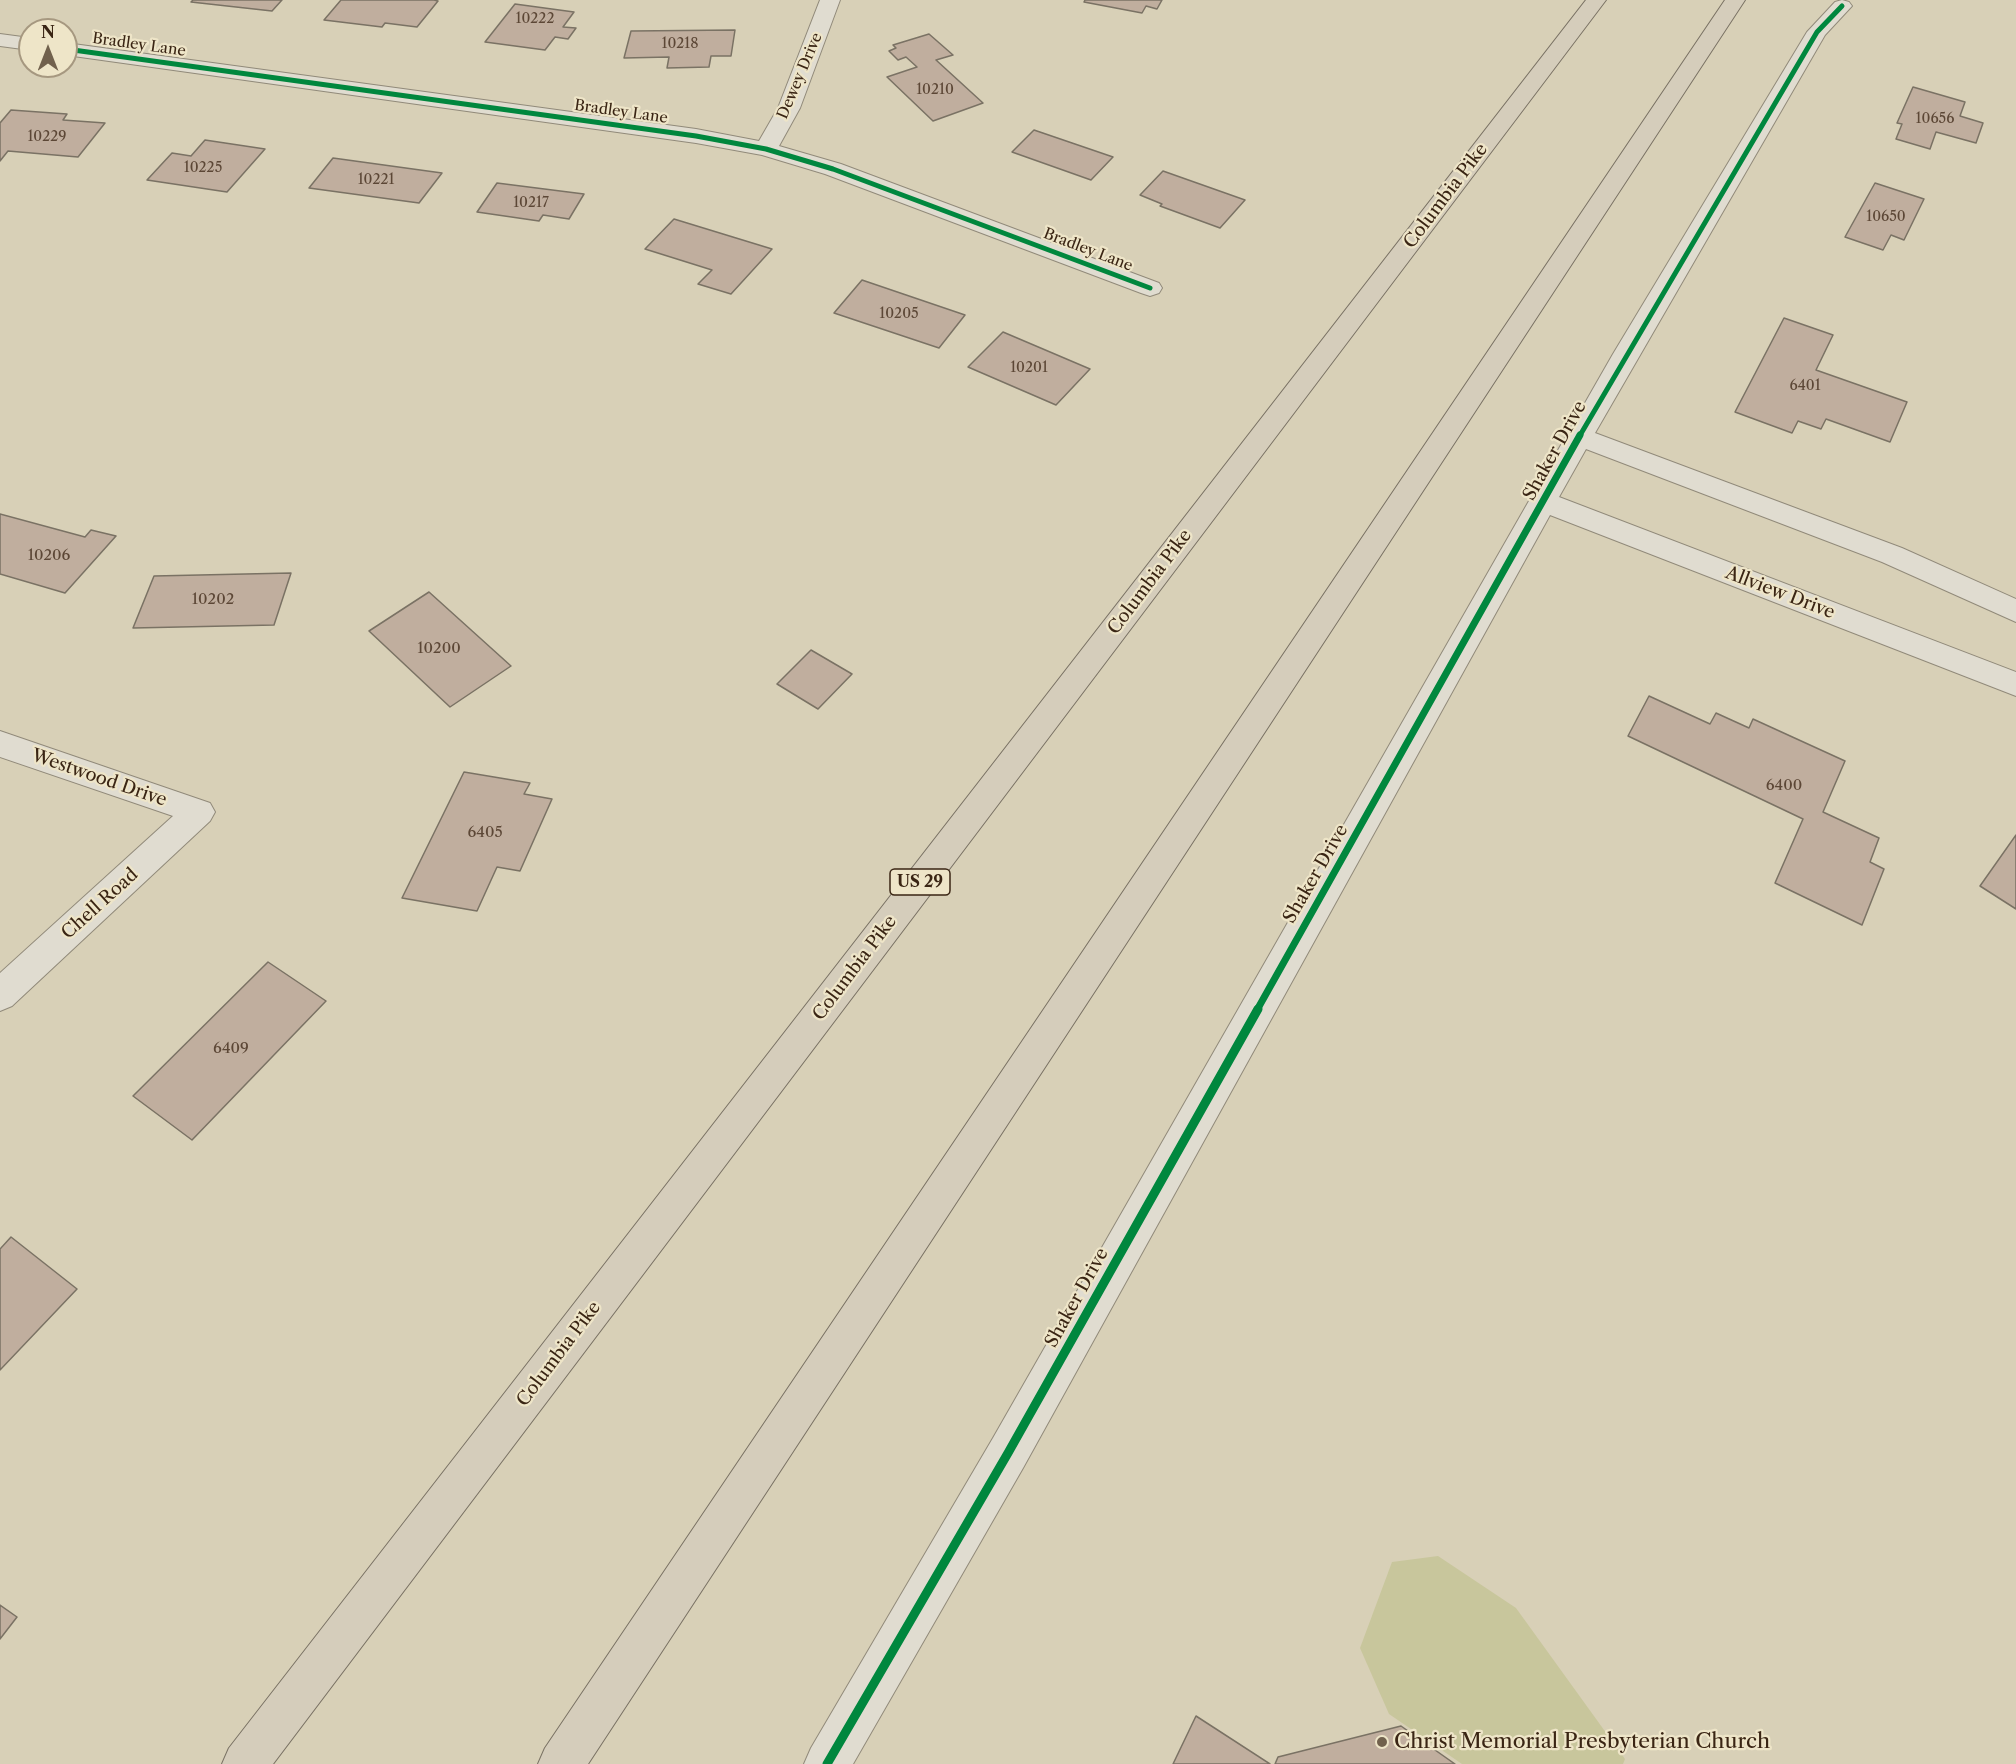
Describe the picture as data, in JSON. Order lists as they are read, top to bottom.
{
  "streets": {
    "highway": ["Columbia Pike", "US 29"],
    "street": [
      "Bradley Lane",
      "Dewey Drive",
      "Shaker Drive",
      "Allview Drive",
      "Westwood Drive",
      "Chell Road"
    ]
  },
  "crossings": [
    ["Bradley Lane", "Dewey Drive"],
    ["Shaker Drive", "Allview Drive"],
    ["Westwood Drive", "Chell Road"]
  ],
  "places": ["Christ Memorial Presbyterian Church"],
  "house_numbers": [
    "10222",
    "10218",
    "10210",
    "10656",
    "10229",
    "10225",
    "10221",
    "10217",
    "10650",
    "10205",
    "10201",
    "6401",
    "10206",
    "10202",
    "10200",
    "6400",
    "6405",
    "6409"
  ],
  "north": "top"
}
